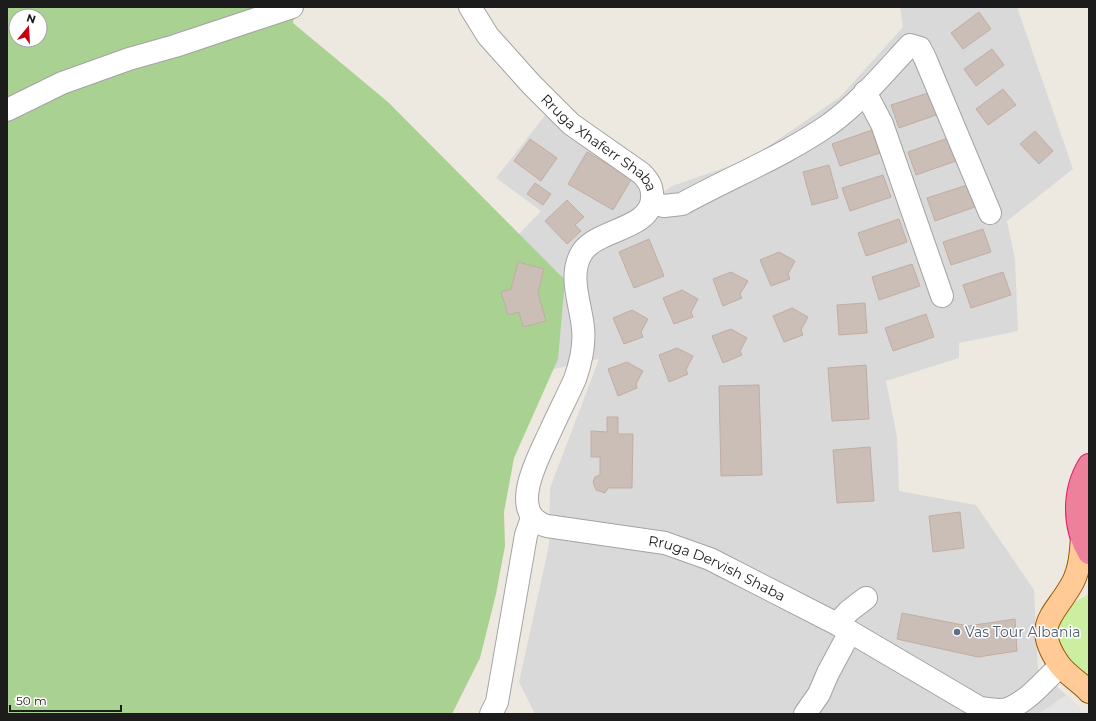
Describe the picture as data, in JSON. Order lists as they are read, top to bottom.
{
  "streets": {
    "street": ["Rruga Xhaferr Shaba", "Rruga Dervish Shaba"]
  },
  "crossings": [
    ["Rruga Xhaferr Shaba", "Rruga Dervish Shaba"]
  ],
  "places": ["Vas Tour Albania"],
  "scale_bar": "50 m",
  "north": "top"
}
